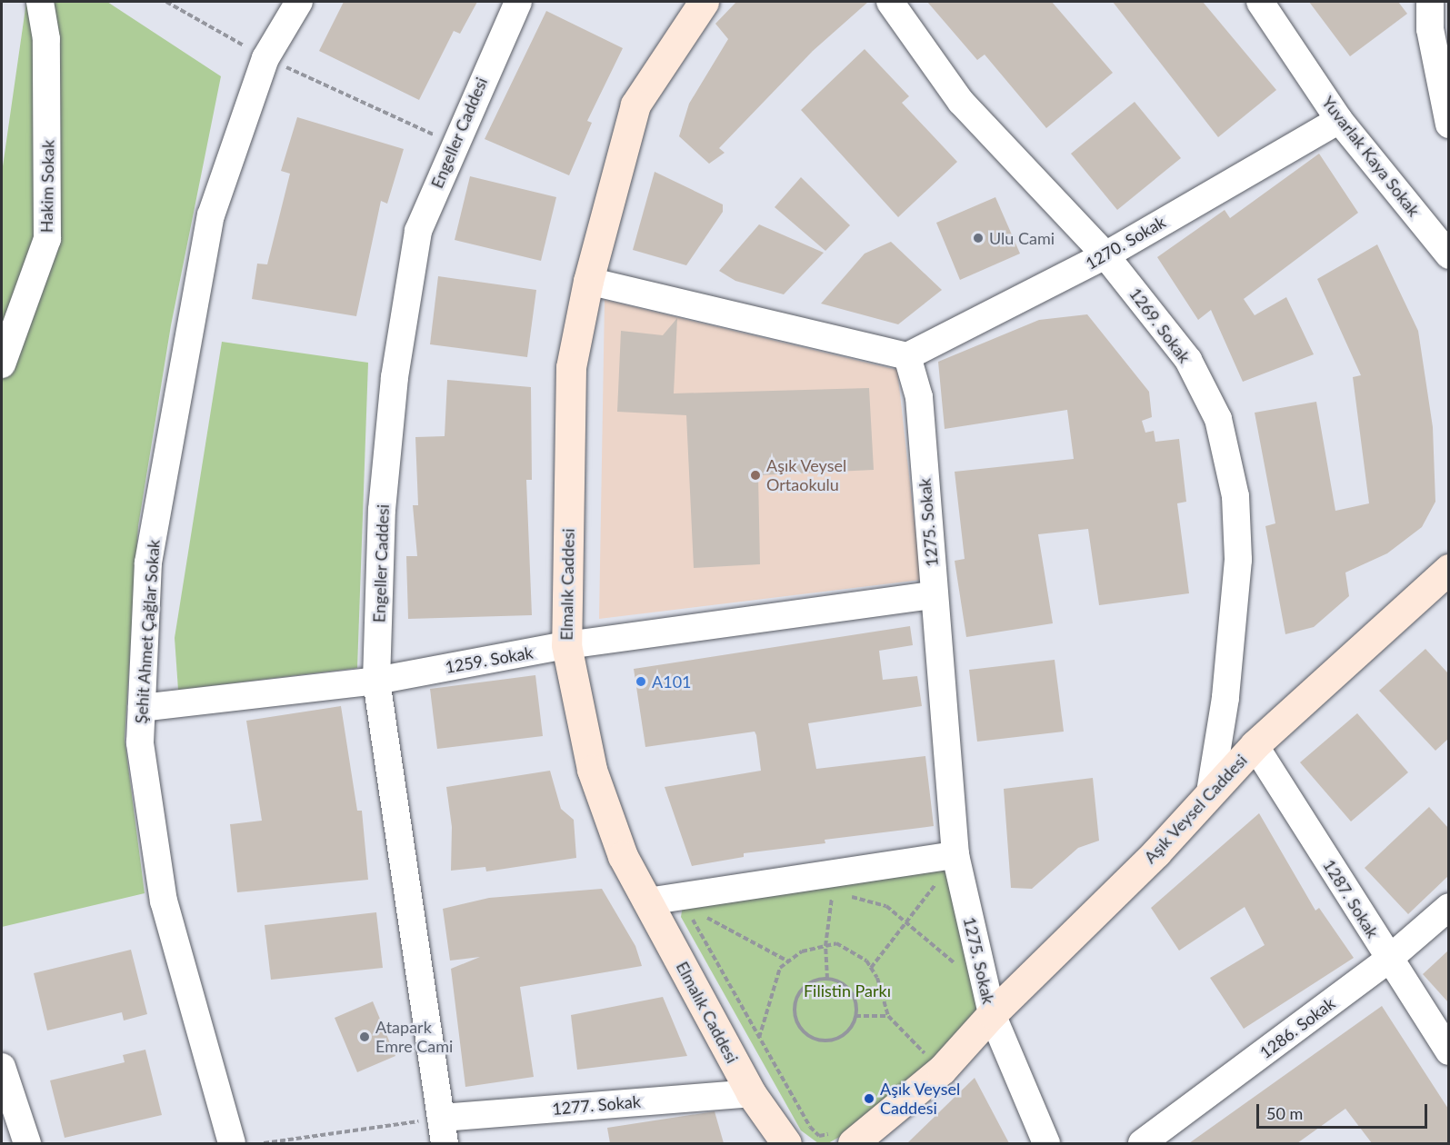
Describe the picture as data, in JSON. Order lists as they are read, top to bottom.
{
  "streets": {
    "street": [
      "Engeller Caddesi",
      "Yuvarlak Kaya Sokak",
      "Hakim Sokak",
      "1270. Sokak",
      "1269. Sokak",
      "1275. Sokak",
      "Elmalık Caddesi",
      "Şehit Ahmet Çağlar Sokak",
      "1259. Sokak",
      "Aşık Veysel Caddesi",
      "1287. Sokak",
      "1286. Sokak",
      "1277. Sokak"
    ]
  },
  "crossings": [
    ["Engeller Caddesi", "1259. Sokak"],
    ["Engeller Caddesi", "1277. Sokak"],
    ["Yuvarlak Kaya Sokak", "1270. Sokak"],
    ["1270. Sokak", "1269. Sokak"],
    ["1270. Sokak", "1275. Sokak"],
    ["1269. Sokak", "Aşık Veysel Caddesi"],
    ["1275. Sokak", "1259. Sokak"],
    ["1275. Sokak", "Aşık Veysel Caddesi"],
    ["Elmalık Caddesi", "1259. Sokak"],
    ["Elmalık Caddesi", "1277. Sokak"],
    ["Şehit Ahmet Çağlar Sokak", "1259. Sokak"],
    ["Aşık Veysel Caddesi", "1287. Sokak"],
    ["1287. Sokak", "1286. Sokak"]
  ],
  "parks": ["Filistin Parkı"],
  "places": [
    "Ulu Cami",
    "Aşık Veysel Ortaokulu",
    "A101",
    "Atapark Emre Cami",
    "Aşık Veysel Caddesi"
  ],
  "scale_bar": "50 m"
}
